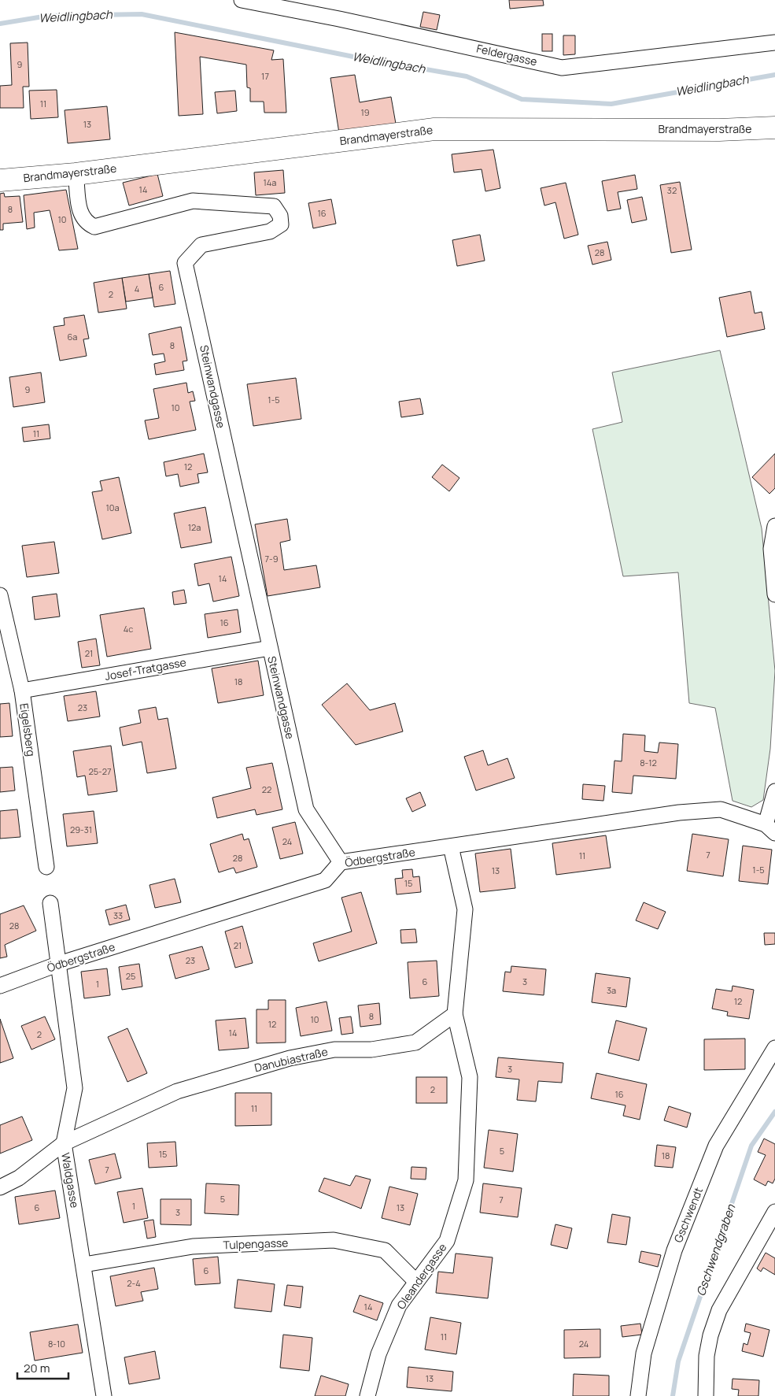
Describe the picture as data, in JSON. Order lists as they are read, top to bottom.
{
  "streets": {
    "main road": ["Brandmayerstraße"],
    "street": [
      "Feldergasse",
      "Steinwandgasse",
      "Josef-Tratgasse",
      "Eigelsberg",
      "Ödbergstraße",
      "Danubiastraße",
      "Waldgasse",
      "Gschwendt",
      "Tulpengasse",
      "Oleandergasse"
    ]
  },
  "crossings": [
    ["Brandmayerstraße", "Steinwandgasse"],
    ["Steinwandgasse", "Josef-Tratgasse"],
    ["Steinwandgasse", "Ödbergstraße"],
    ["Josef-Tratgasse", "Eigelsberg"],
    ["Ödbergstraße", "Waldgasse"],
    ["Danubiastraße", "Waldgasse"],
    ["Danubiastraße", "Oleandergasse"],
    ["Waldgasse", "Tulpengasse"],
    ["Tulpengasse", "Oleandergasse"]
  ],
  "water": ["Weidlingbach", "Gschwendgraben"],
  "house_numbers": [
    "9",
    "17",
    "11",
    "19",
    "13",
    "14a",
    "14",
    "32",
    "8",
    "16",
    "10",
    "28",
    "6",
    "4",
    "2",
    "6a",
    "8",
    "9",
    "1-5",
    "10",
    "11",
    "12",
    "10a",
    "12a",
    "7-9",
    "14",
    "16",
    "4c",
    "21",
    "18",
    "23",
    "8-12",
    "25-27",
    "22",
    "29-31",
    "24",
    "7",
    "11",
    "28",
    "1-5",
    "13",
    "15",
    "33",
    "28",
    "21",
    "23",
    "25",
    "6",
    "3",
    "1",
    "3a",
    "12",
    "8",
    "10",
    "12",
    "14",
    "2",
    "3",
    "2",
    "16",
    "11",
    "5",
    "15",
    "18",
    "7",
    "5",
    "7",
    "1",
    "6",
    "13",
    "3",
    "6",
    "2-4",
    "14",
    "11",
    "8-10",
    "24",
    "13"
  ],
  "scale_bar": "20 m"
}
